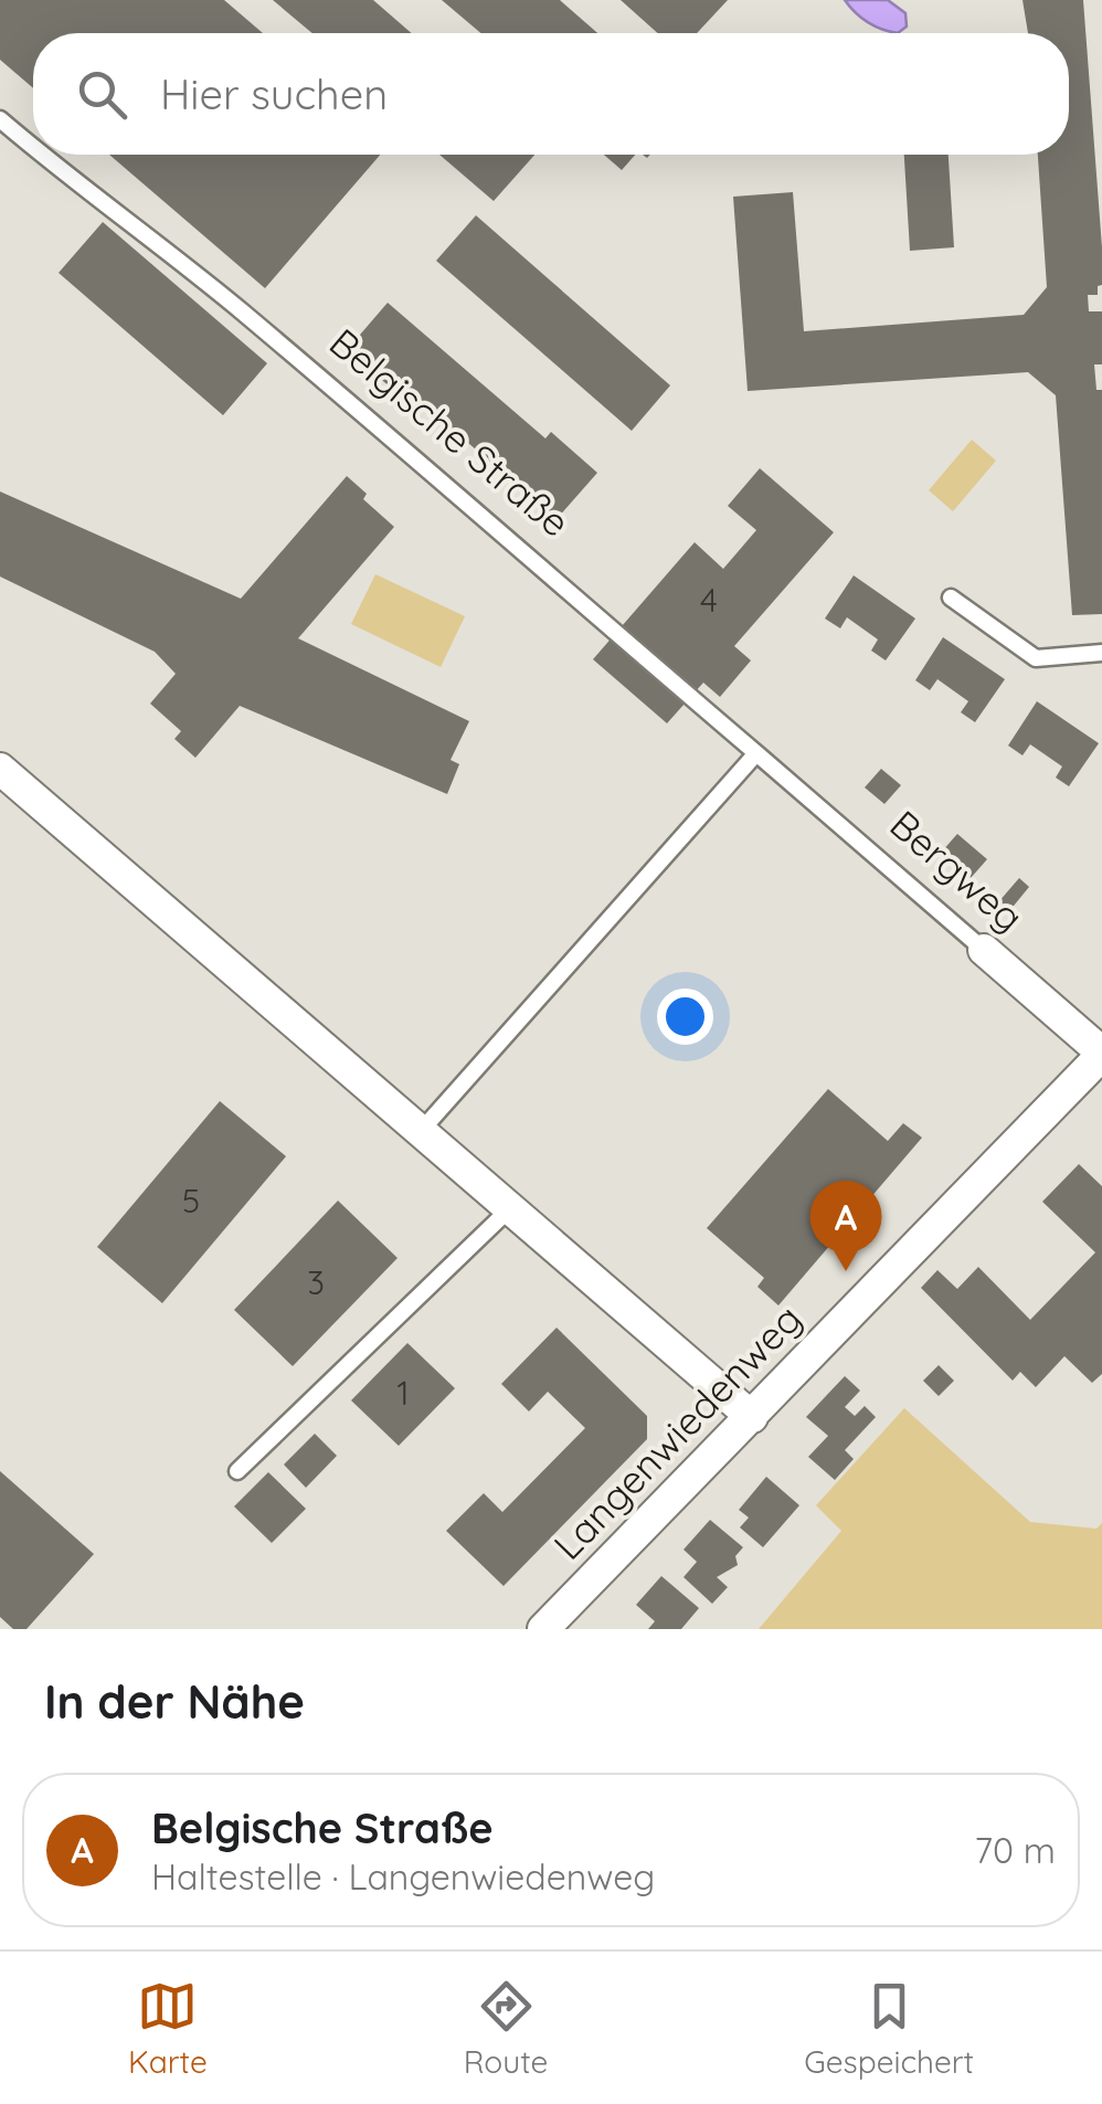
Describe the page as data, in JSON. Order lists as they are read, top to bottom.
{
  "streets": {
    "street": ["Bergweg", "Langenwiedenweg"],
    "lane": ["Belgische Straße"]
  },
  "crossings": [
    ["Belgische Straße", "Bergweg"],
    ["Bergweg", "Langenwiedenweg"]
  ],
  "house_numbers": [
    "4",
    "5",
    "3",
    "1"
  ],
  "page": {
    "search": "Hier suchen",
    "pins": "A",
    "heading": "In der Nähe",
    "list": [
      {
        "mark": "A",
        "name": "Belgische Straße",
        "note": "Haltestelle · Langenwiedenweg",
        "value": "70 m"
      }
    ],
    "nav": ["Karte", "Route", "Gespeichert"]
  }
}
